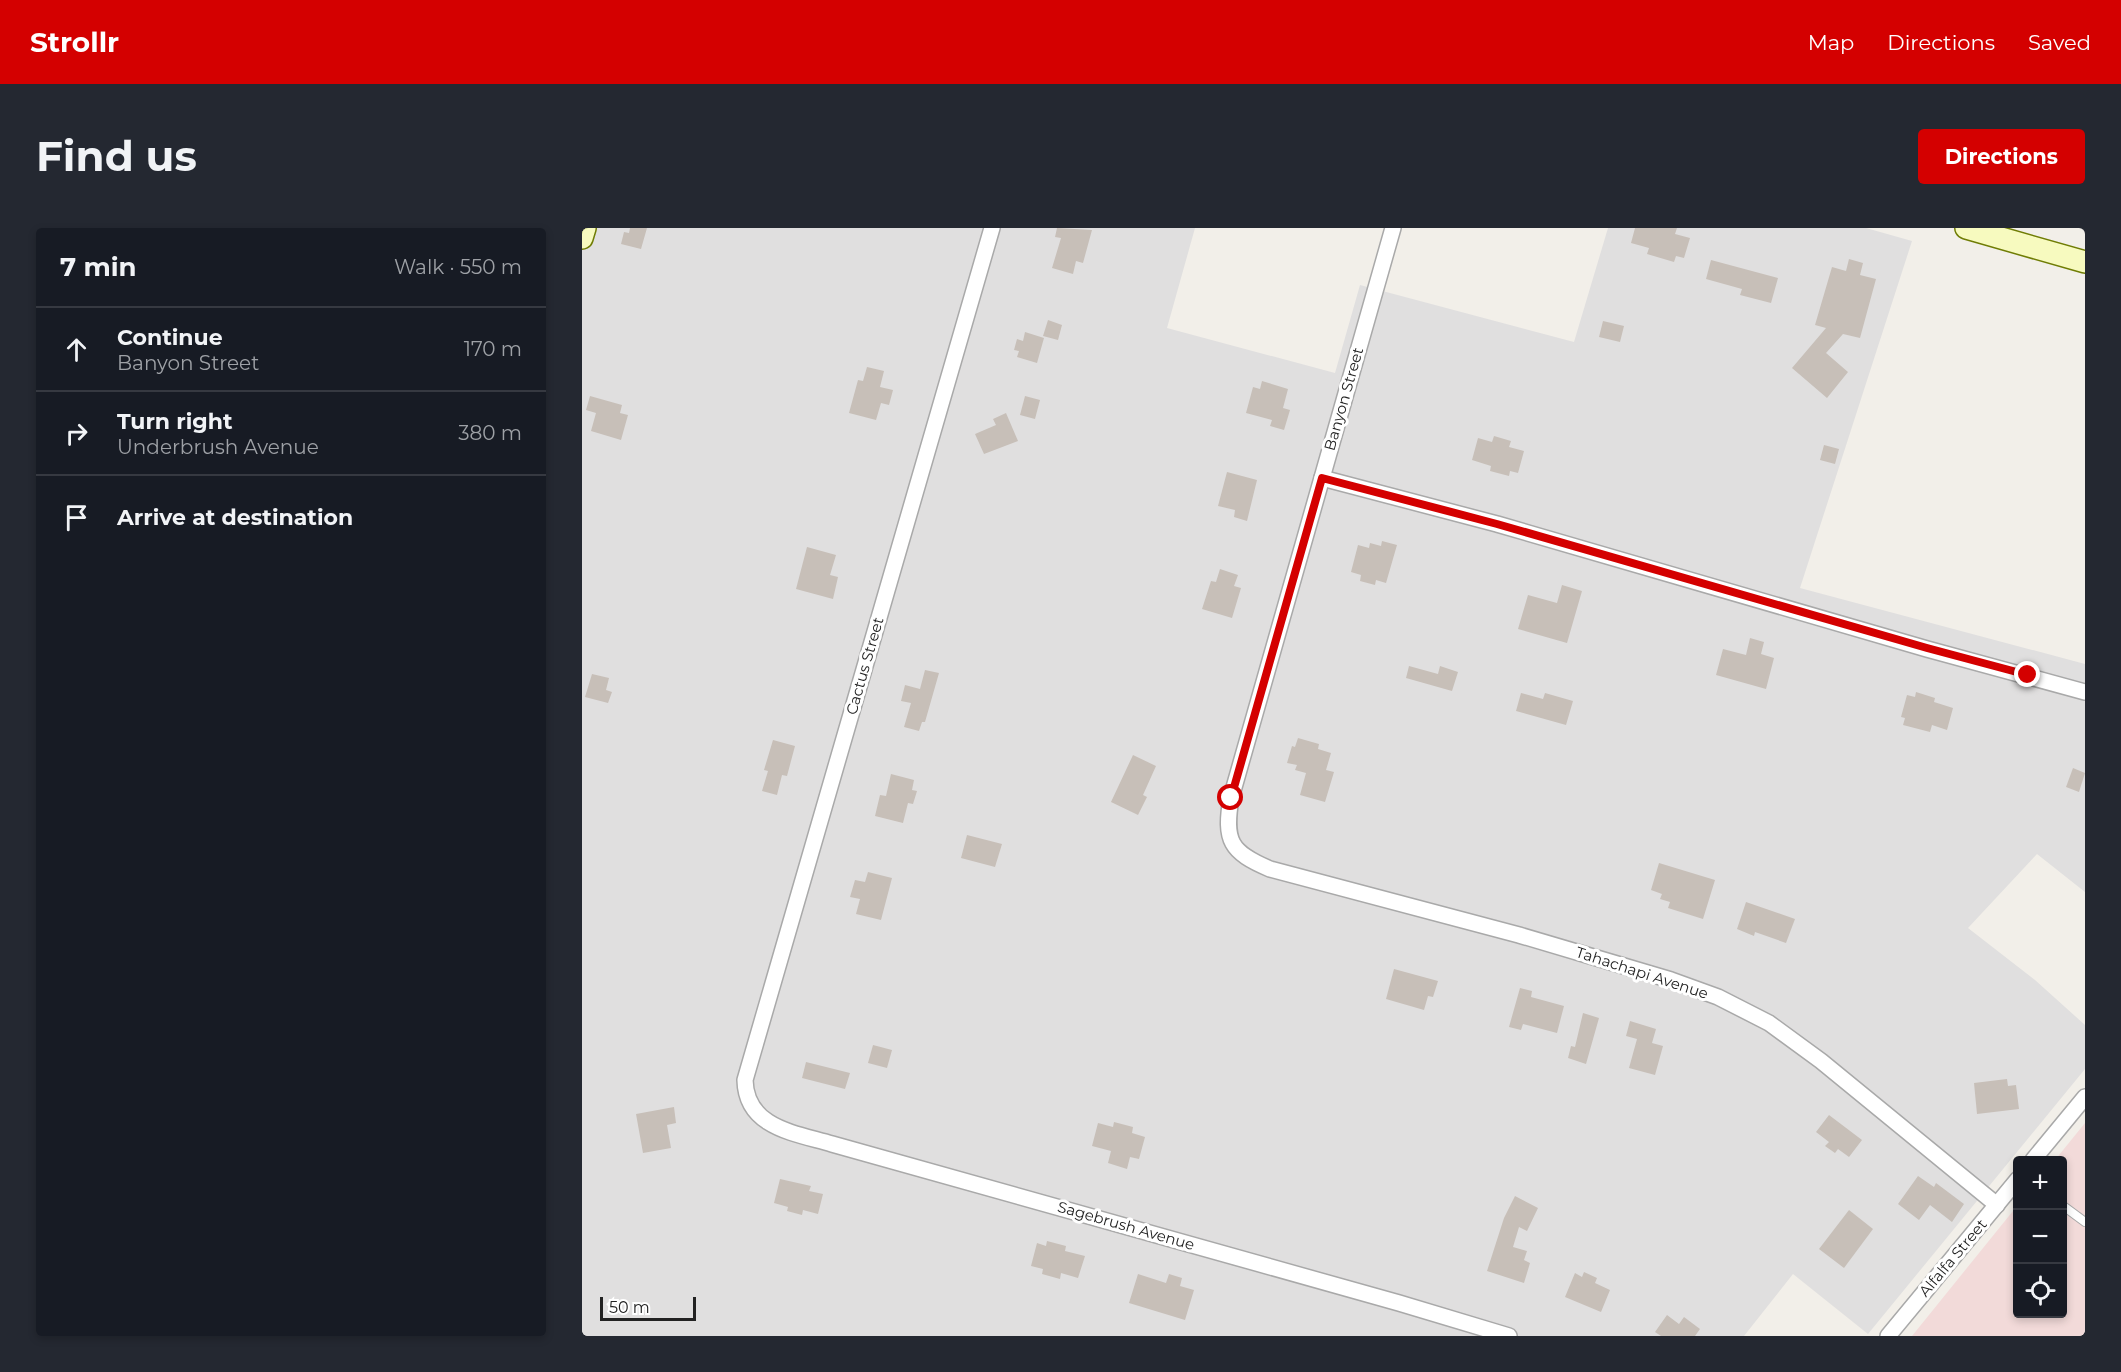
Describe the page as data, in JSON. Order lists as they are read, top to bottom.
{
  "streets": {
    "street": [
      "Banyon Street",
      "Cactus Street",
      "Tahachapi Avenue",
      "Sagebrush Avenue",
      "Alfalfa Street"
    ]
  },
  "crossings": [
    ["Banyon Street", "Tahachapi Avenue"],
    ["Cactus Street", "Sagebrush Avenue"],
    ["Tahachapi Avenue", "Alfalfa Street"]
  ],
  "scale_bar": "50 m",
  "page": {
    "header": "Strollr",
    "nav": ["Map", "Directions", "Saved"],
    "buttons": "Directions",
    "title": "Find us",
    "heading": ["7 min", "Walk · 550 m"],
    "list": [
      ["Continue", "Banyon Street", "170 m"],
      ["Turn right", "Underbrush Avenue", "380 m"],
      "Arrive at destination"
    ],
    "map_buttons": ["+", "−"],
    "scale": "50 m"
  }
}
